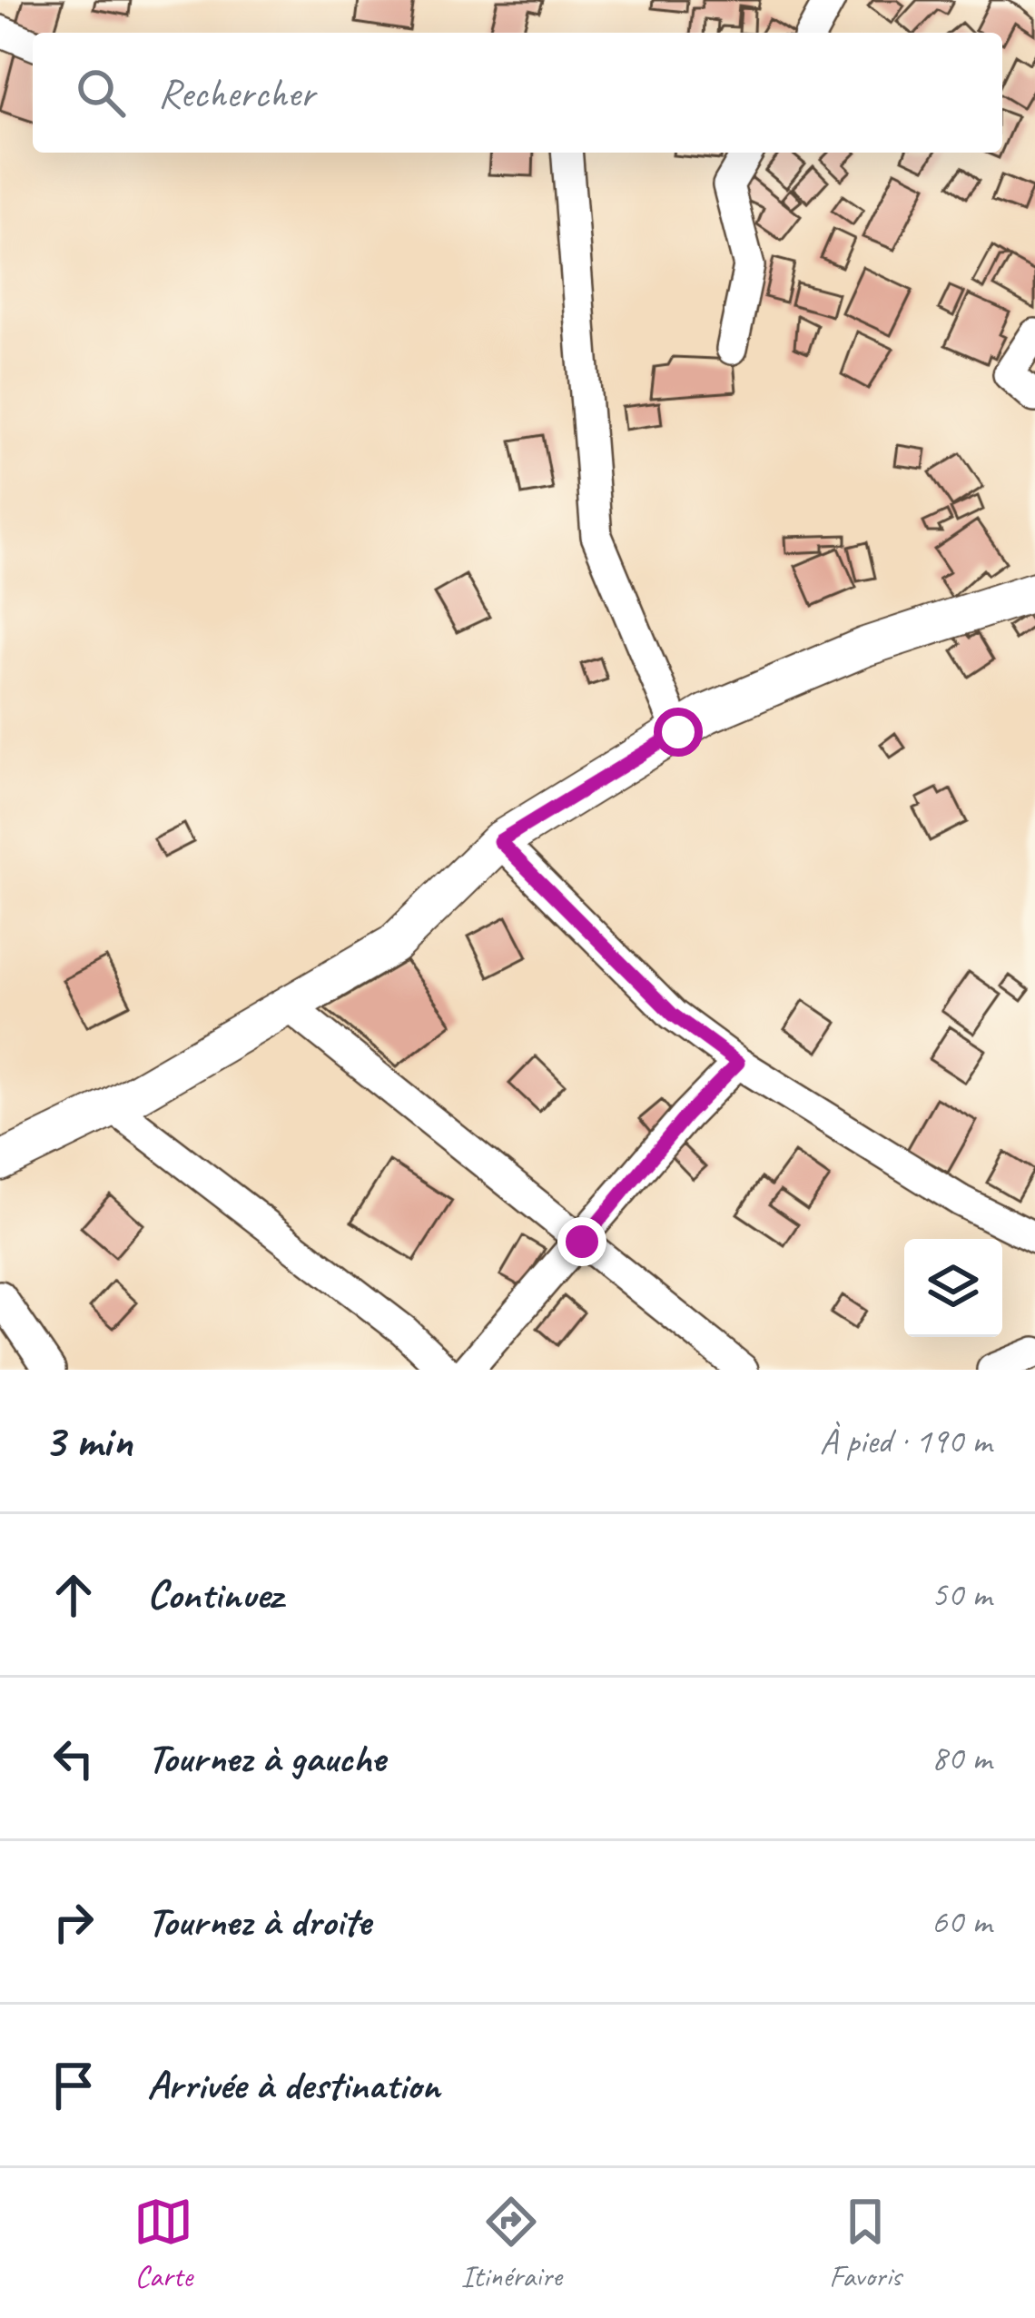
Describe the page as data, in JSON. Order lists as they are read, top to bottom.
{
  "page": {
    "search": "Rechercher",
    "heading": ["3 min", "À pied · 190 m"],
    "list": [
      ["Continuez", "50 m"],
      ["Tournez à gauche", "80 m"],
      ["Tournez à droite", "60 m"],
      "Arrivée à destination"
    ],
    "nav": ["Carte", "Itinéraire", "Favoris"]
  }
}
